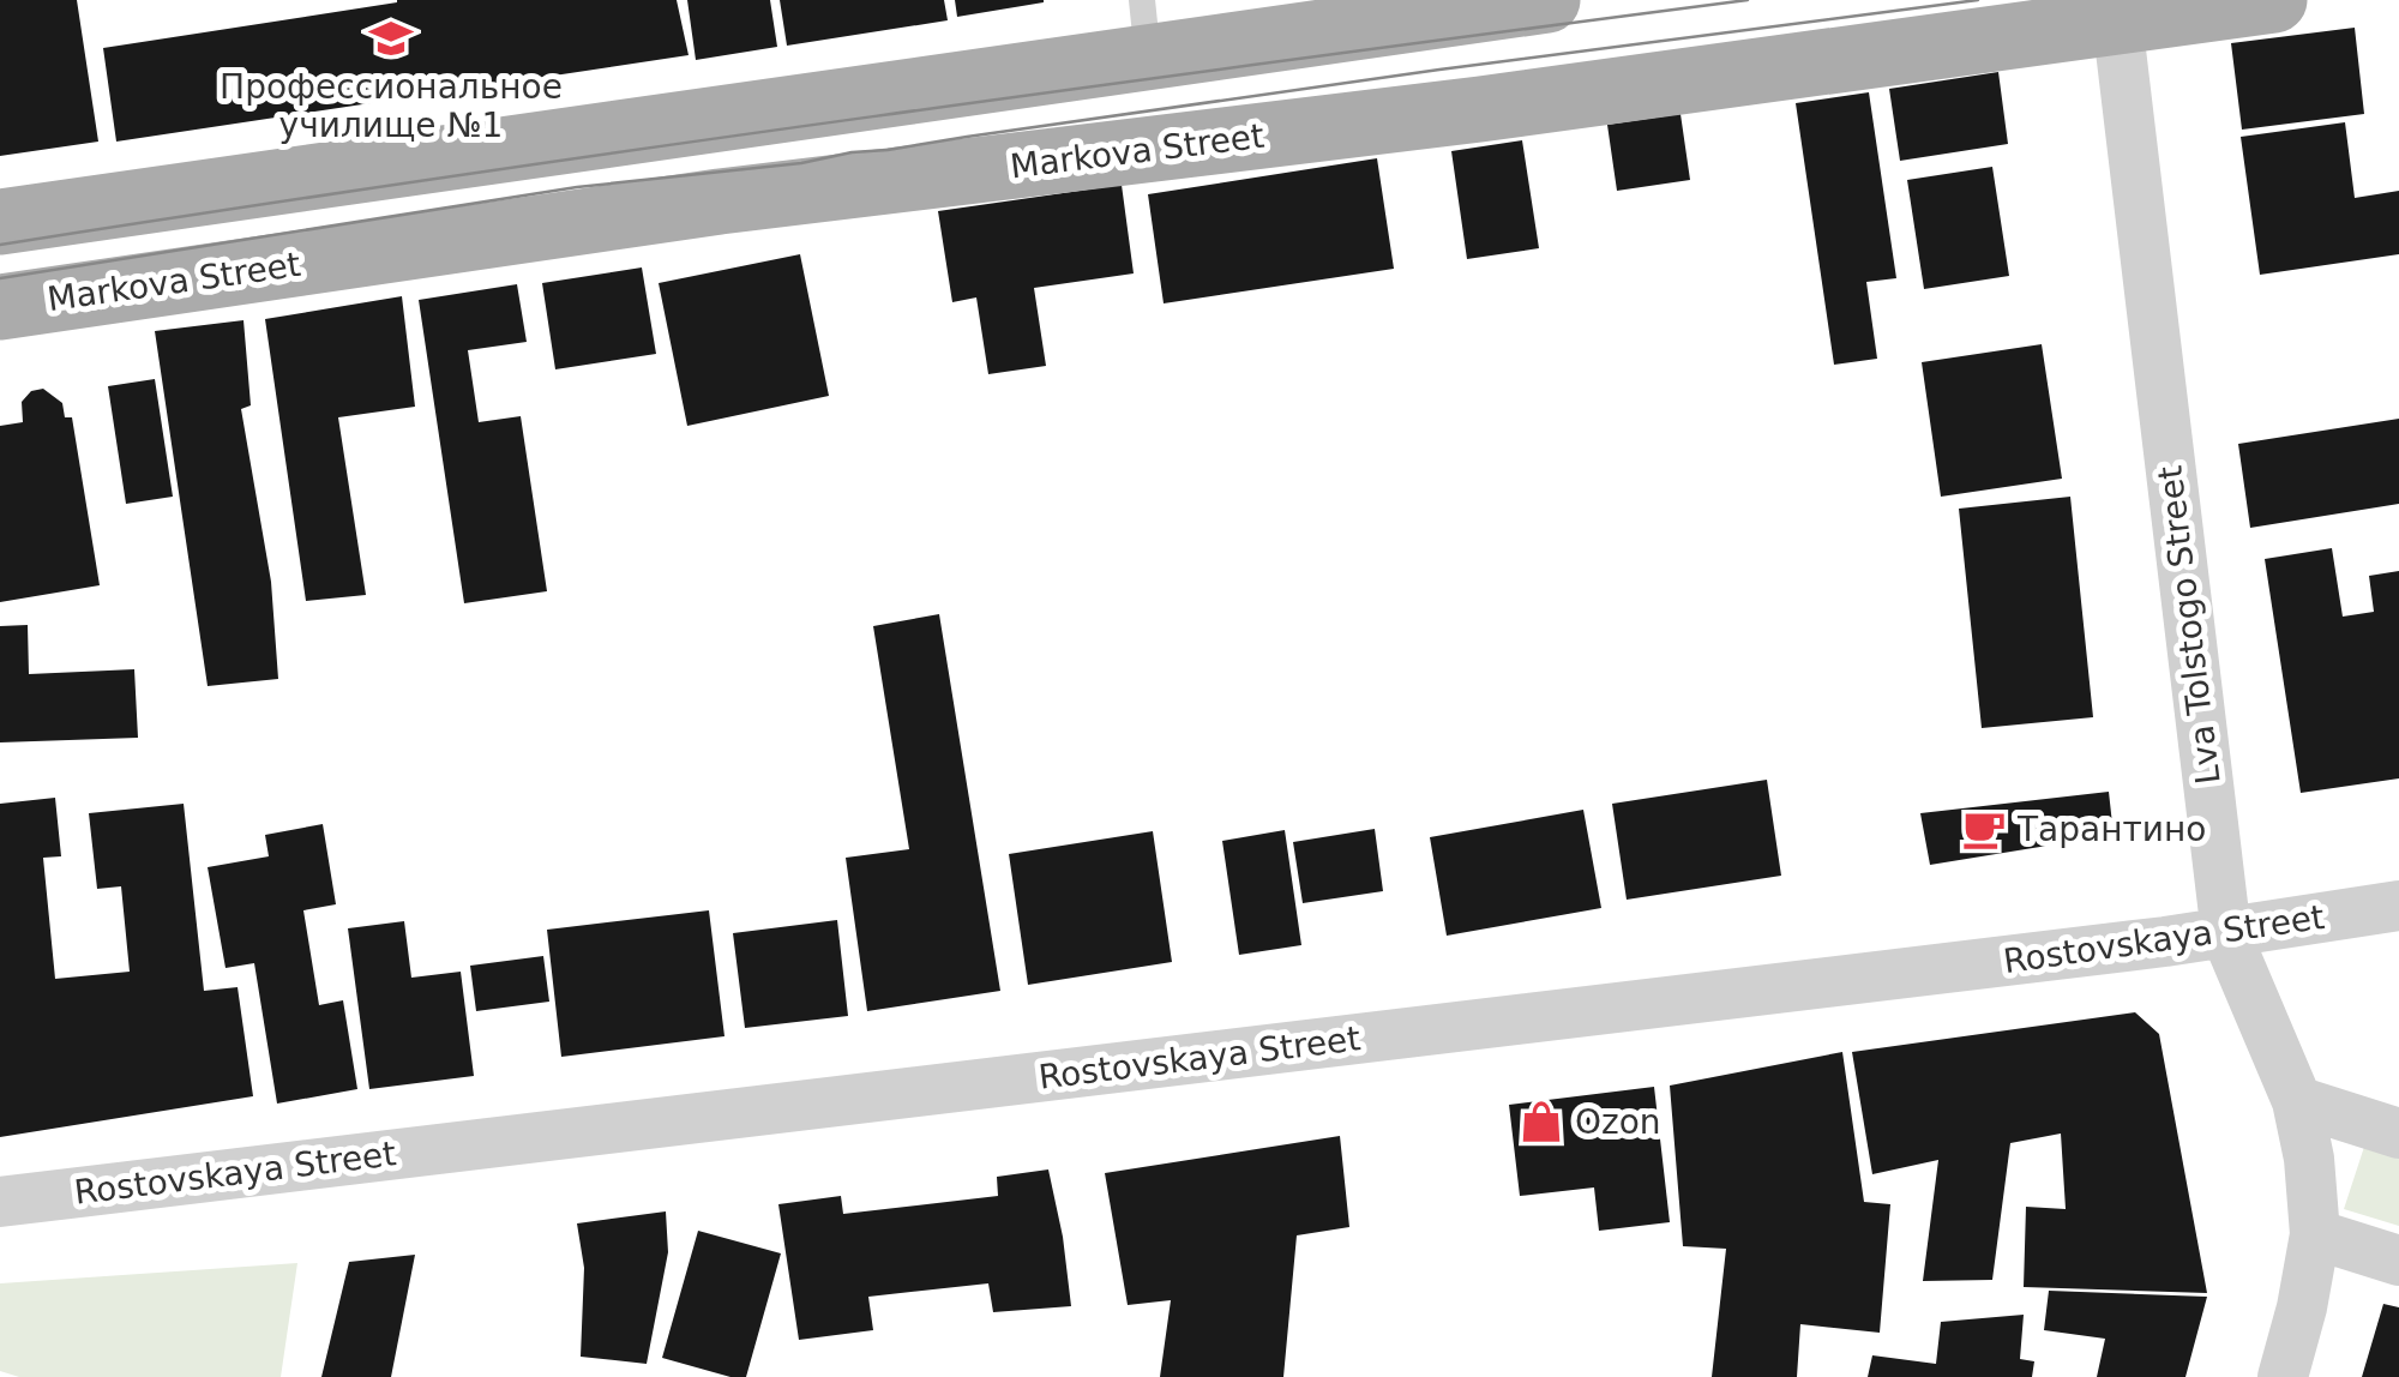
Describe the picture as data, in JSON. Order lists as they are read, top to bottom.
{
  "streets": {
    "main road": ["Markova Street"],
    "street": ["Lva Tolstogo Street", "Rostovskaya Street"]
  },
  "crossings": [
    ["Markova Street", "Lva Tolstogo Street"],
    ["Lva Tolstogo Street", "Rostovskaya Street"]
  ],
  "places": {
    "school or university": ["Профессиональное училище №1"],
    "cafe": ["Тарантино"],
    "shop": ["Ozon"]
  }
}
